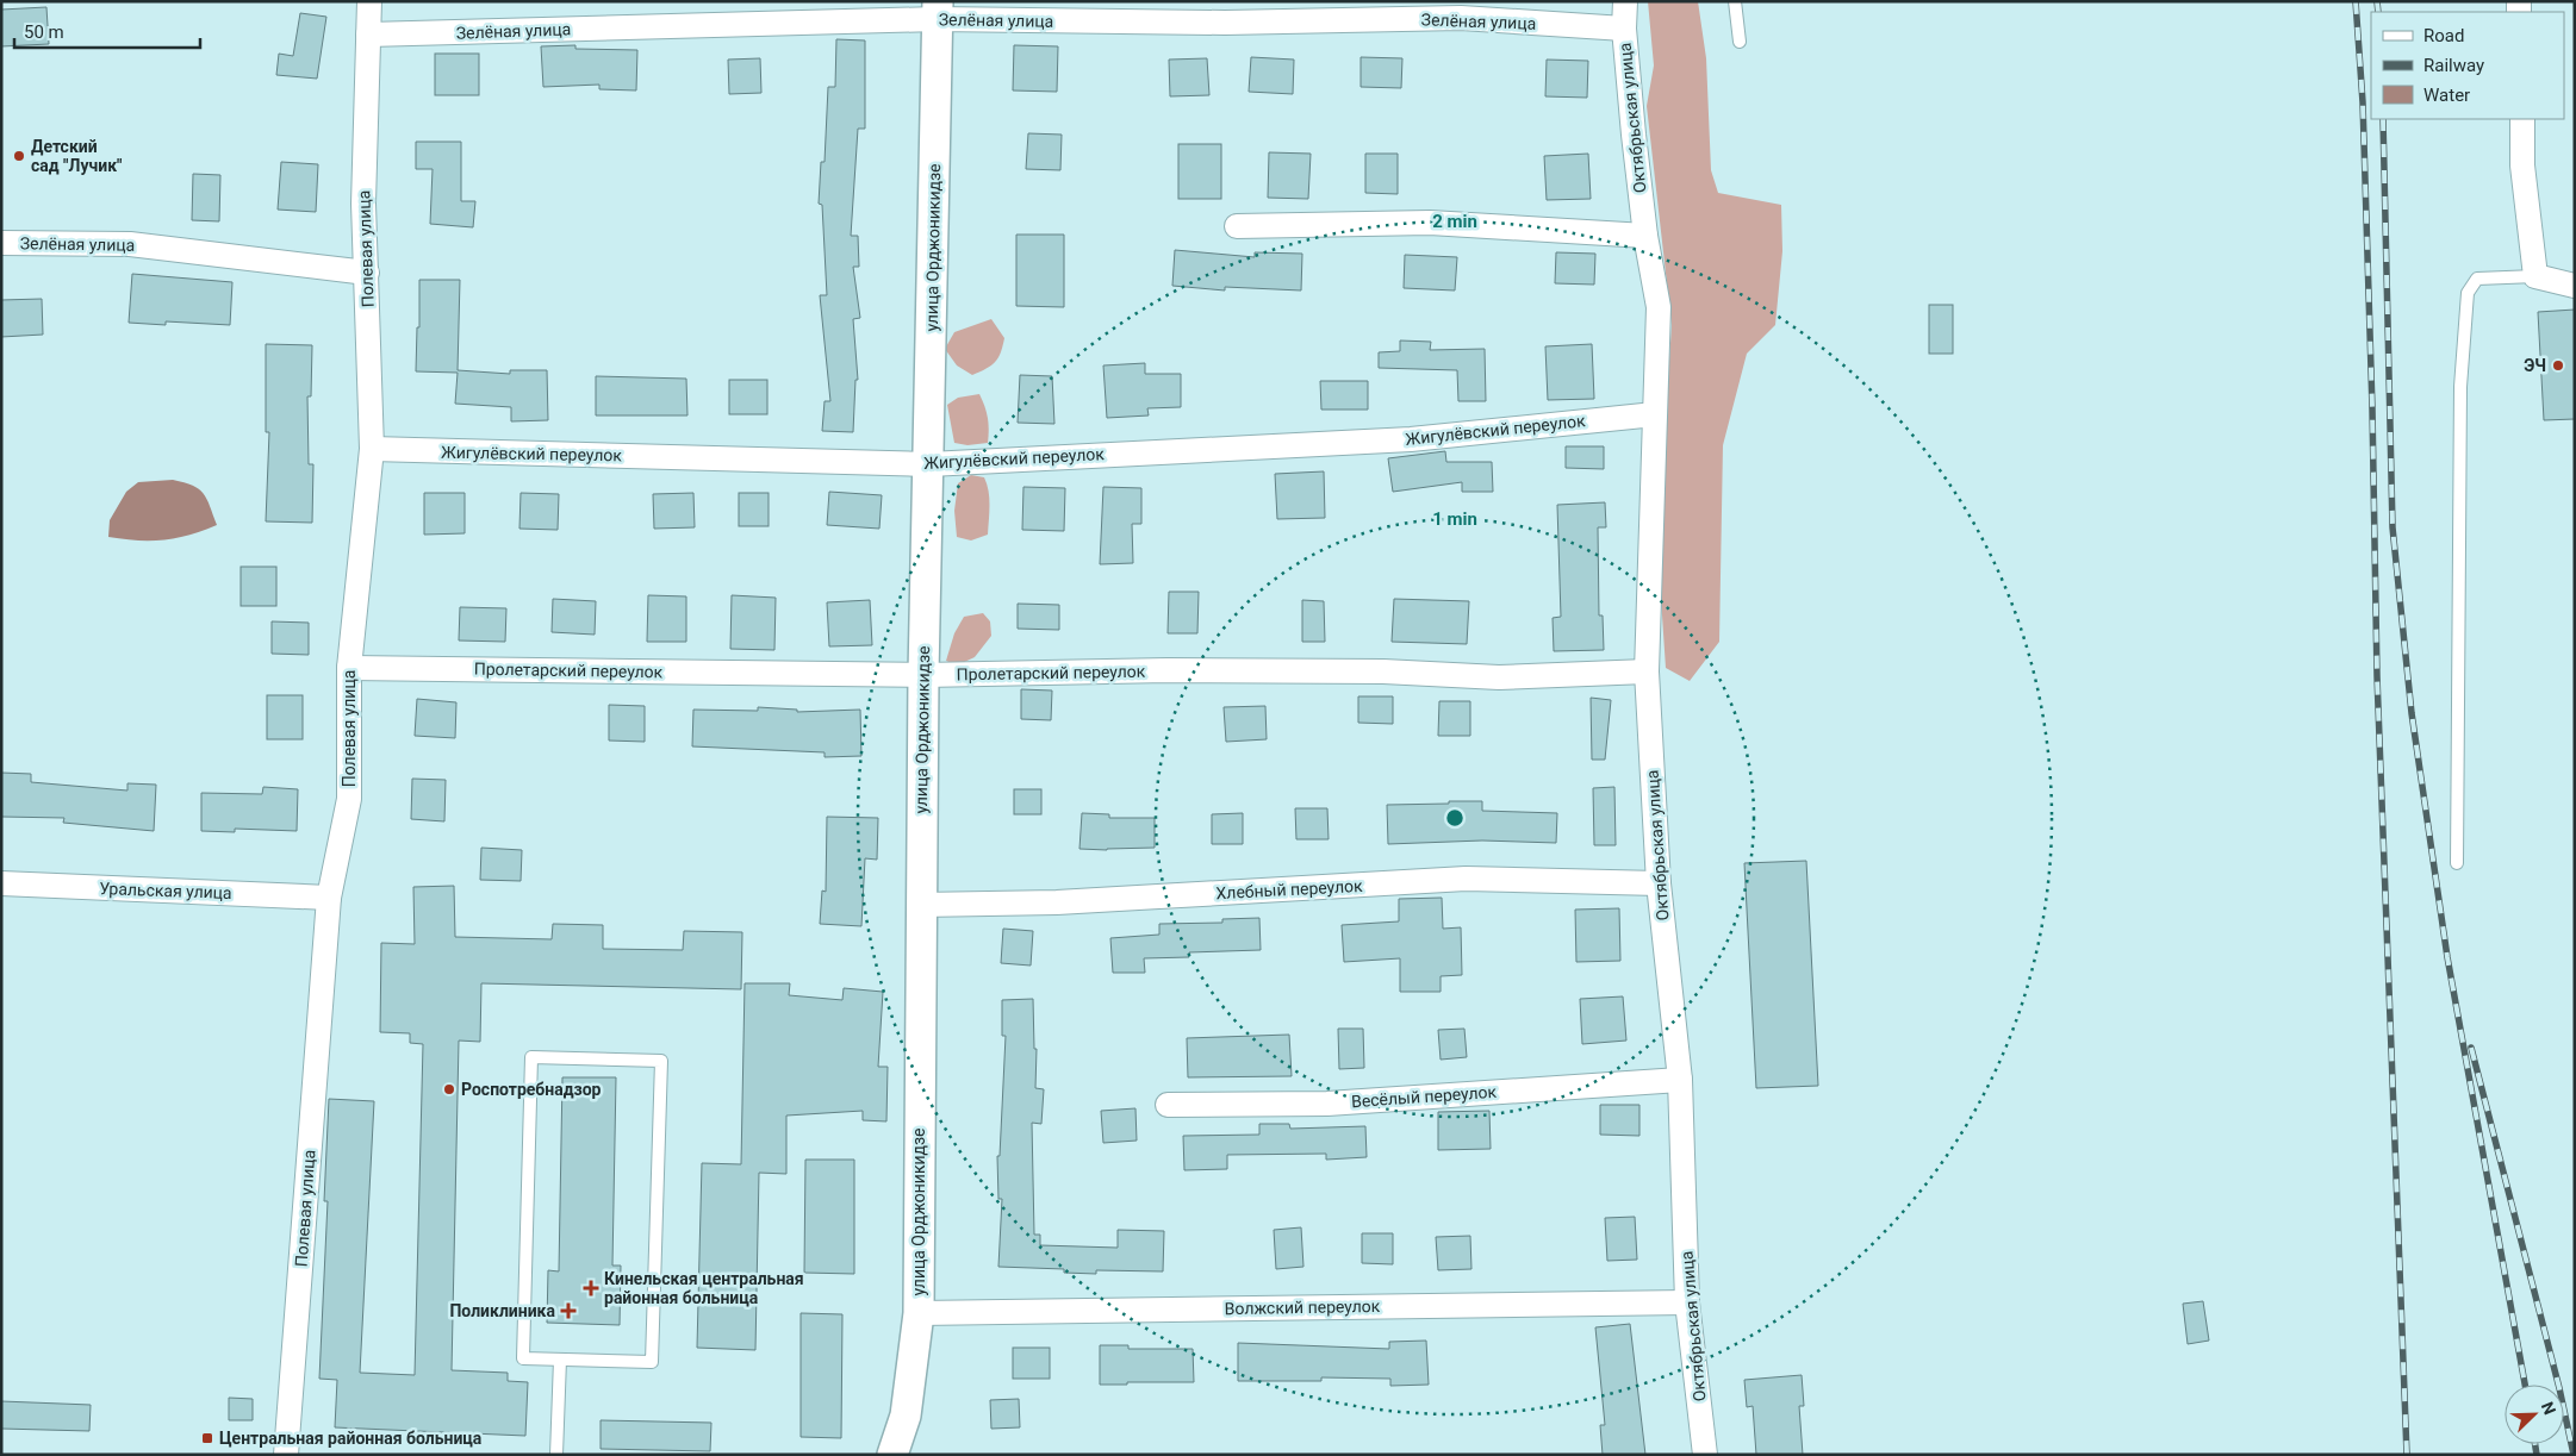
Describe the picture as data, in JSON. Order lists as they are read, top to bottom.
{
  "streets": {
    "street": [
      "Зелёная улица",
      "Октябрьская улица",
      "улица Орджоникидзе",
      "Полевая улица",
      "Жигулёвский переулок",
      "Пролетарский переулок",
      "Хлебный переулок",
      "Уральская улица",
      "Весёлый переулок",
      "Волжский переулок"
    ]
  },
  "crossings": [
    ["Зелёная улица", "Октябрьская улица"],
    ["Зелёная улица", "улица Орджоникидзе"],
    ["Зелёная улица", "Полевая улица"],
    ["Октябрьская улица", "Жигулёвский переулок"],
    ["Октябрьская улица", "Пролетарский переулок"],
    ["Октябрьская улица", "Хлебный переулок"],
    ["Октябрьская улица", "Весёлый переулок"],
    ["Октябрьская улица", "Волжский переулок"],
    ["улица Орджоникидзе", "Жигулёвский переулок"],
    ["улица Орджоникидзе", "Пролетарский переулок"],
    ["улица Орджоникидзе", "Хлебный переулок"],
    ["улица Орджоникидзе", "Волжский переулок"],
    ["Полевая улица", "Жигулёвский переулок"],
    ["Полевая улица", "Пролетарский переулок"],
    ["Полевая улица", "Уральская улица"]
  ],
  "places": {
    "other": ["Детский сад \"Лучик\"", "ЭЧ", "Роспотребнадзор"],
    "health": ["Кинельская центральная районная больница", "Поликлиника"],
    "transit": ["Центральная районная больница"]
  },
  "legend": ["Road", "Railway", "Water"],
  "scale_bar": "50 m",
  "north": "top right",
  "rings": ["2 min", "1 min"]
}
